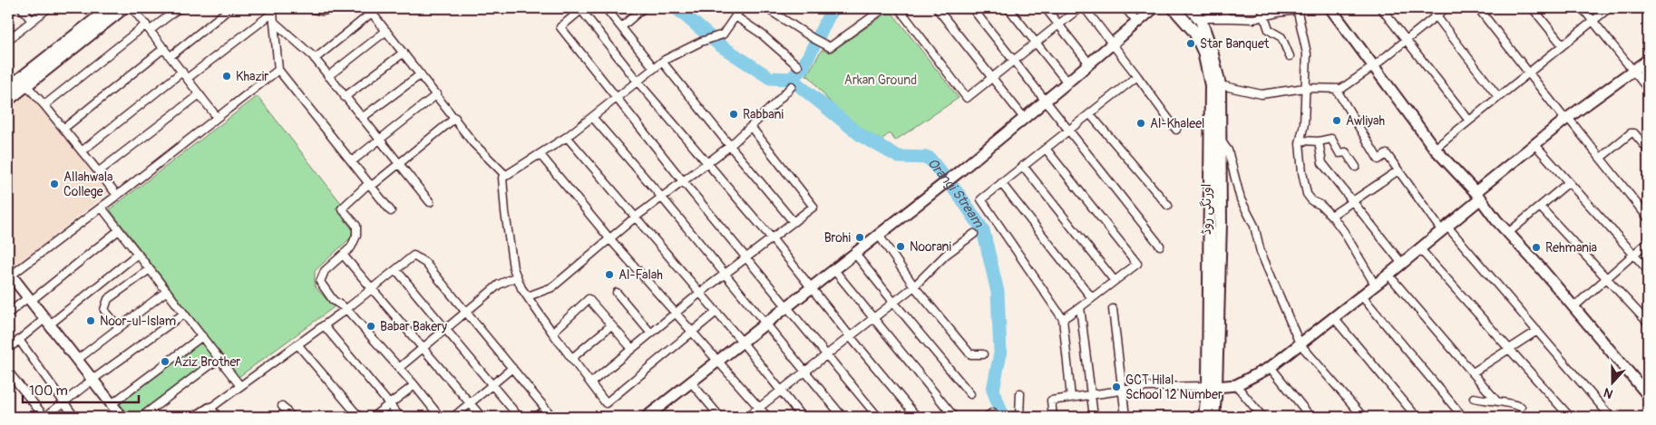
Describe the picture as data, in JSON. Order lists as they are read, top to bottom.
{
  "streets": {
    "main road": ["اورنگی روڈ"]
  },
  "water": ["Orangi Stream"],
  "parks": ["Arkan Ground"],
  "places": [
    "Star Banquet",
    "Khazir",
    "Rabbani",
    "Awliyah",
    "Al-Khaleel",
    "Allahwala College",
    "Brohi",
    "Noorani",
    "Rehmania",
    "Al-Falah",
    "Noor-ul-Islam",
    "Babar Bakery",
    "Aziz Brother",
    "GCT Hilal School 12 Number"
  ],
  "scale_bar": "100 m",
  "north": "bottom"
}
